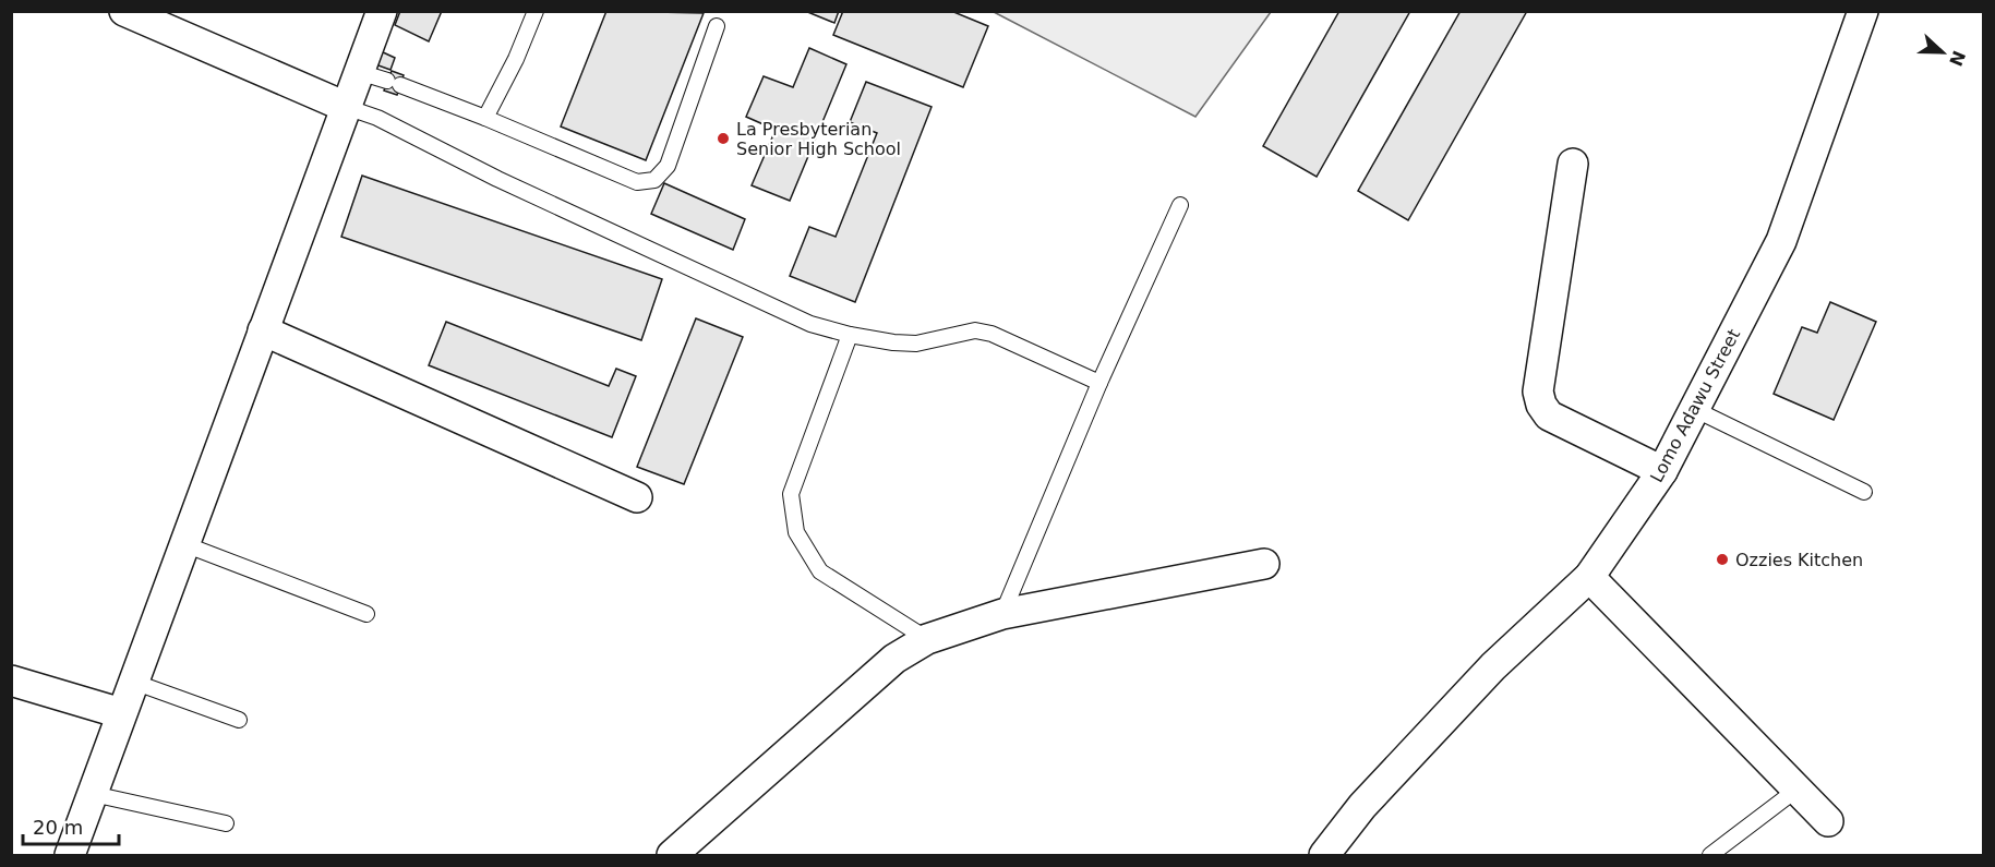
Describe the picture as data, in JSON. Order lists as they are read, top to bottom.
{
  "streets": {
    "street": ["Lomo Adawu Street"]
  },
  "places": ["La Presbyterian Senior High School", "Ozzies Kitchen"],
  "scale_bar": "20 m",
  "north": "right"
}
